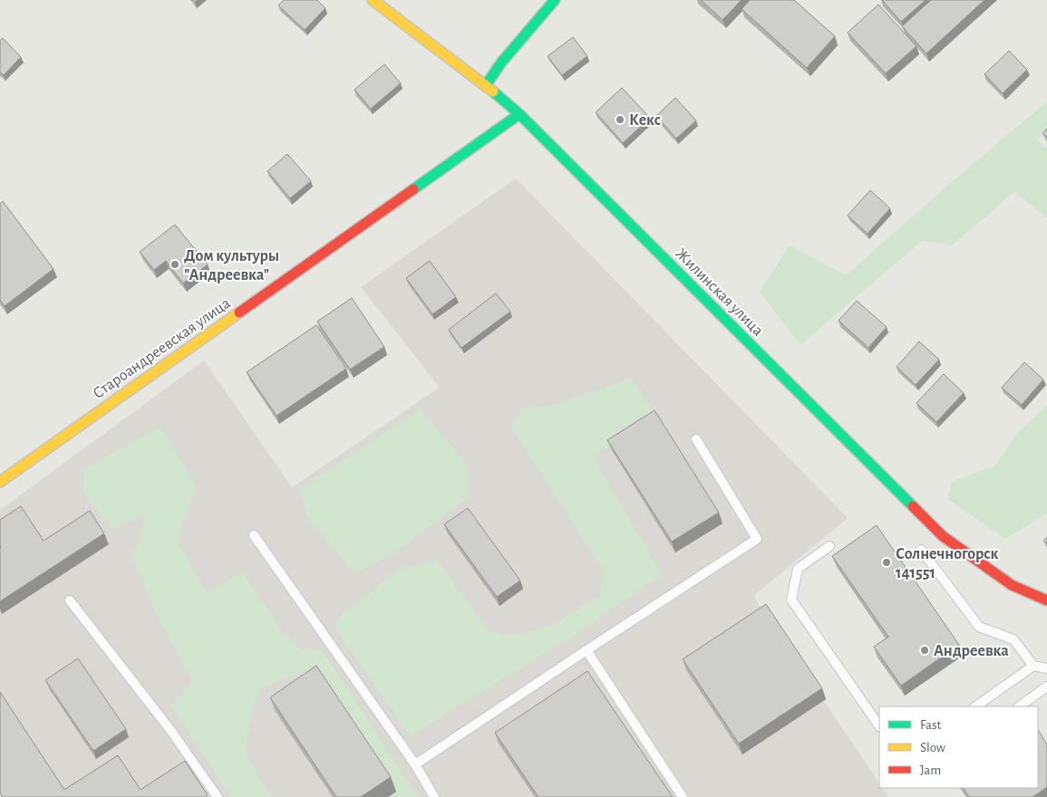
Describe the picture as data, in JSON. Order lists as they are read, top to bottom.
{
  "streets": {
    "main road": ["Жилинская улица", "Староандреевская улица"]
  },
  "crossings": [
    ["Жилинская улица", "Староандреевская улица"]
  ],
  "places": [
    "Кекс",
    "Дом культуры \"Андреевка\"",
    "Солнечногорск 141551",
    "Андреевка"
  ],
  "legend": ["Fast", "Slow", "Jam"]
}
